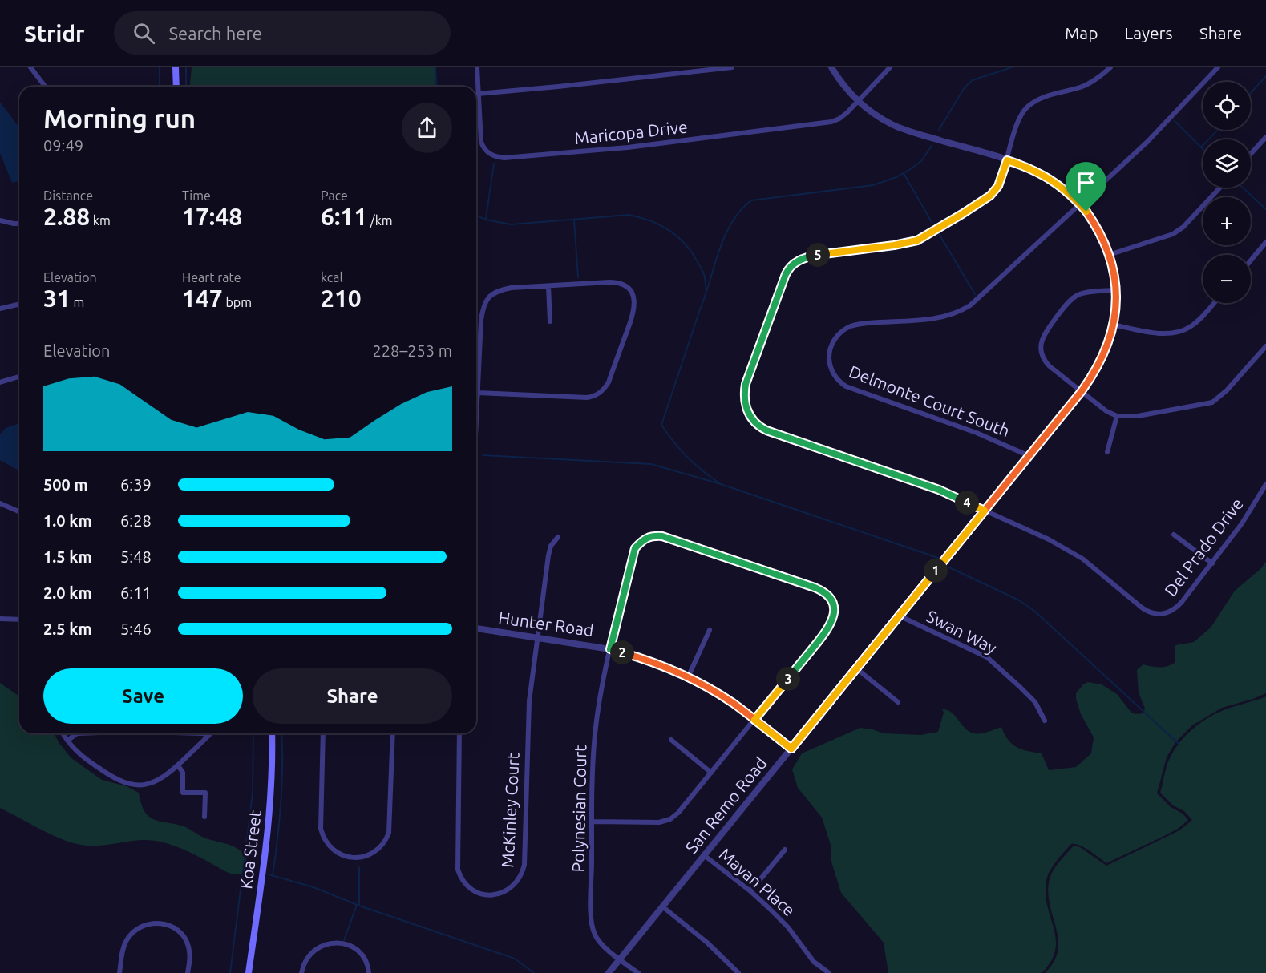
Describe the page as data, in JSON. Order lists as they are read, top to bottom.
{
  "streets": {
    "main road": ["Koa Street"],
    "street": [
      "Maricopa Drive",
      "Delmonte Court South",
      "Del Prado Drive",
      "Hunter Road",
      "Swan Way",
      "San Remo Road",
      "Polynesian Court",
      "McKinley Court",
      "Mayan Place"
    ]
  },
  "crossings": [
    ["Maricopa Drive", "San Remo Road"],
    ["Delmonte Court South", "San Remo Road"],
    ["Del Prado Drive", "San Remo Road"],
    ["Hunter Road", "San Remo Road"],
    ["Hunter Road", "Polynesian Court"],
    ["Hunter Road", "McKinley Court"],
    ["Swan Way", "San Remo Road"],
    ["San Remo Road", "Polynesian Court"],
    ["San Remo Road", "Mayan Place"]
  ],
  "page": {
    "header": "Stridr",
    "search": "Search here",
    "nav": ["Map", "Layers", "Share"],
    "map_buttons": ["+", "−"],
    "heading": ["Morning run", "09:49"],
    "stats": [
      ["Distance", "2.88 km"],
      ["Time", "17:48"],
      ["Pace", "6:11 /km"],
      ["Elevation", "31 m"],
      ["Heart rate", "147 bpm"],
      ["kcal", "210"]
    ],
    "pins": [
      "5",
      "4",
      "1",
      "2",
      "3"
    ],
    "chart": ["Elevation", "228–253 m"],
    "list": [
      {
        "name": "500 m",
        "note": "6:39"
      },
      {
        "name": "1.0 km",
        "note": "6:28"
      },
      {
        "name": "1.5 km",
        "note": "5:48"
      },
      {
        "name": "2.0 km",
        "note": "6:11"
      },
      {
        "name": "2.5 km",
        "note": "5:46"
      }
    ],
    "buttons": ["Save", "Share"]
  }
}
